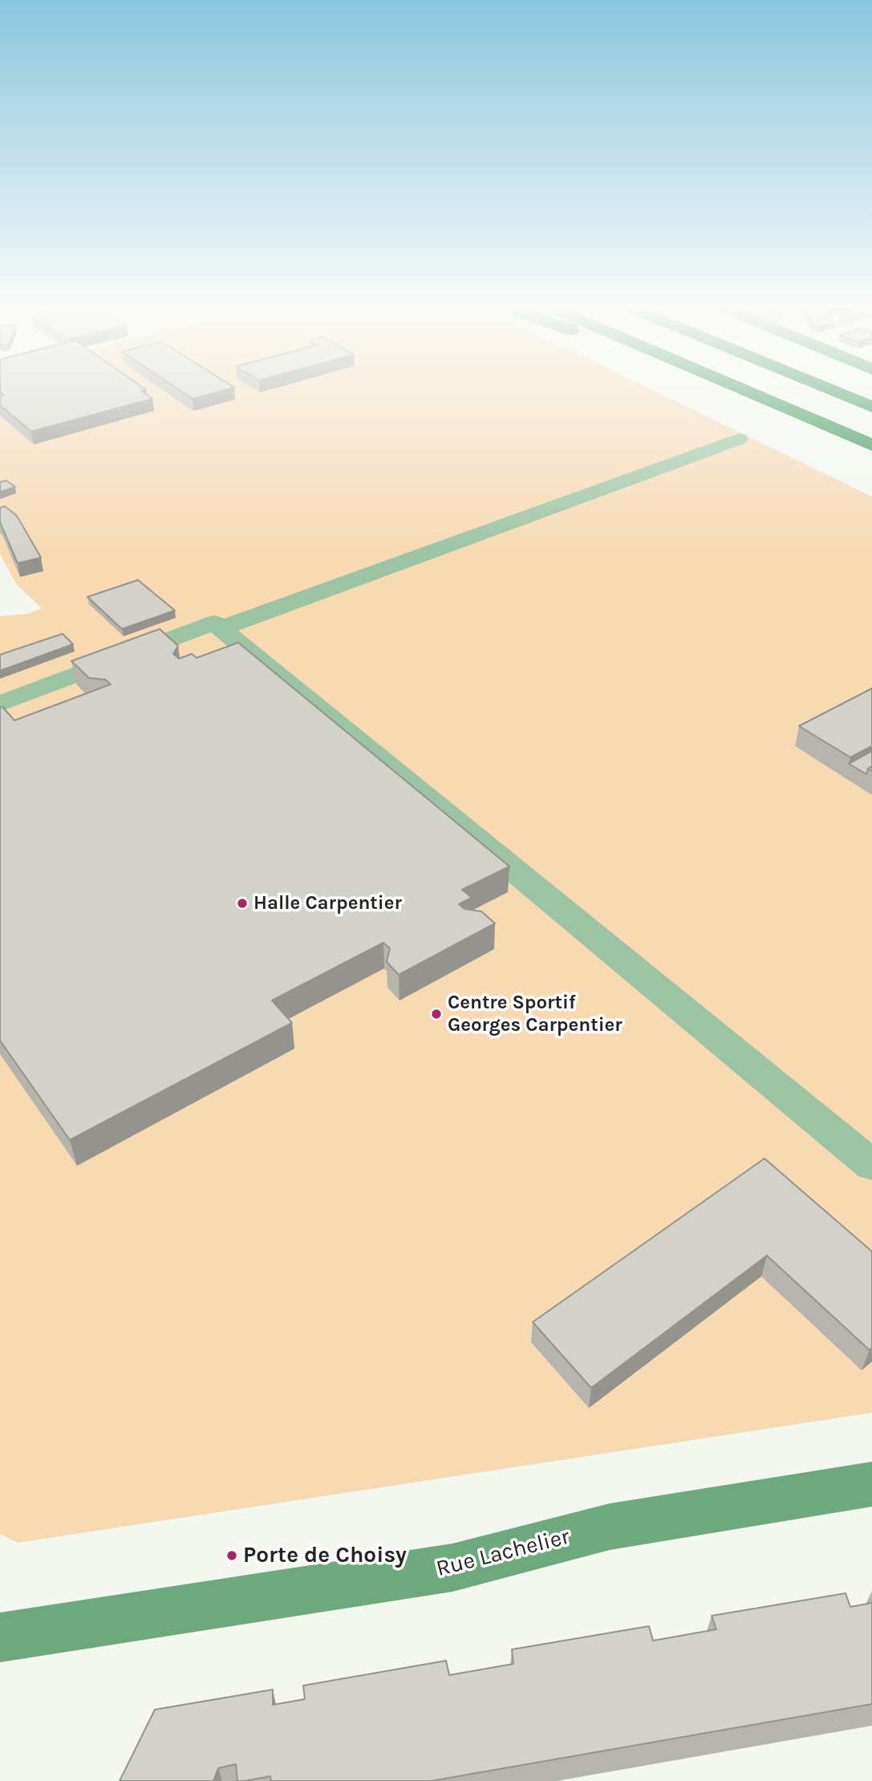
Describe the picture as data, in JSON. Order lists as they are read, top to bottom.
{
  "streets": {
    "main road": ["Rue Lachelier"]
  },
  "places": ["Halle Carpentier", "Centre Sportif Georges Carpentier", "Porte de Choisy"]
}
